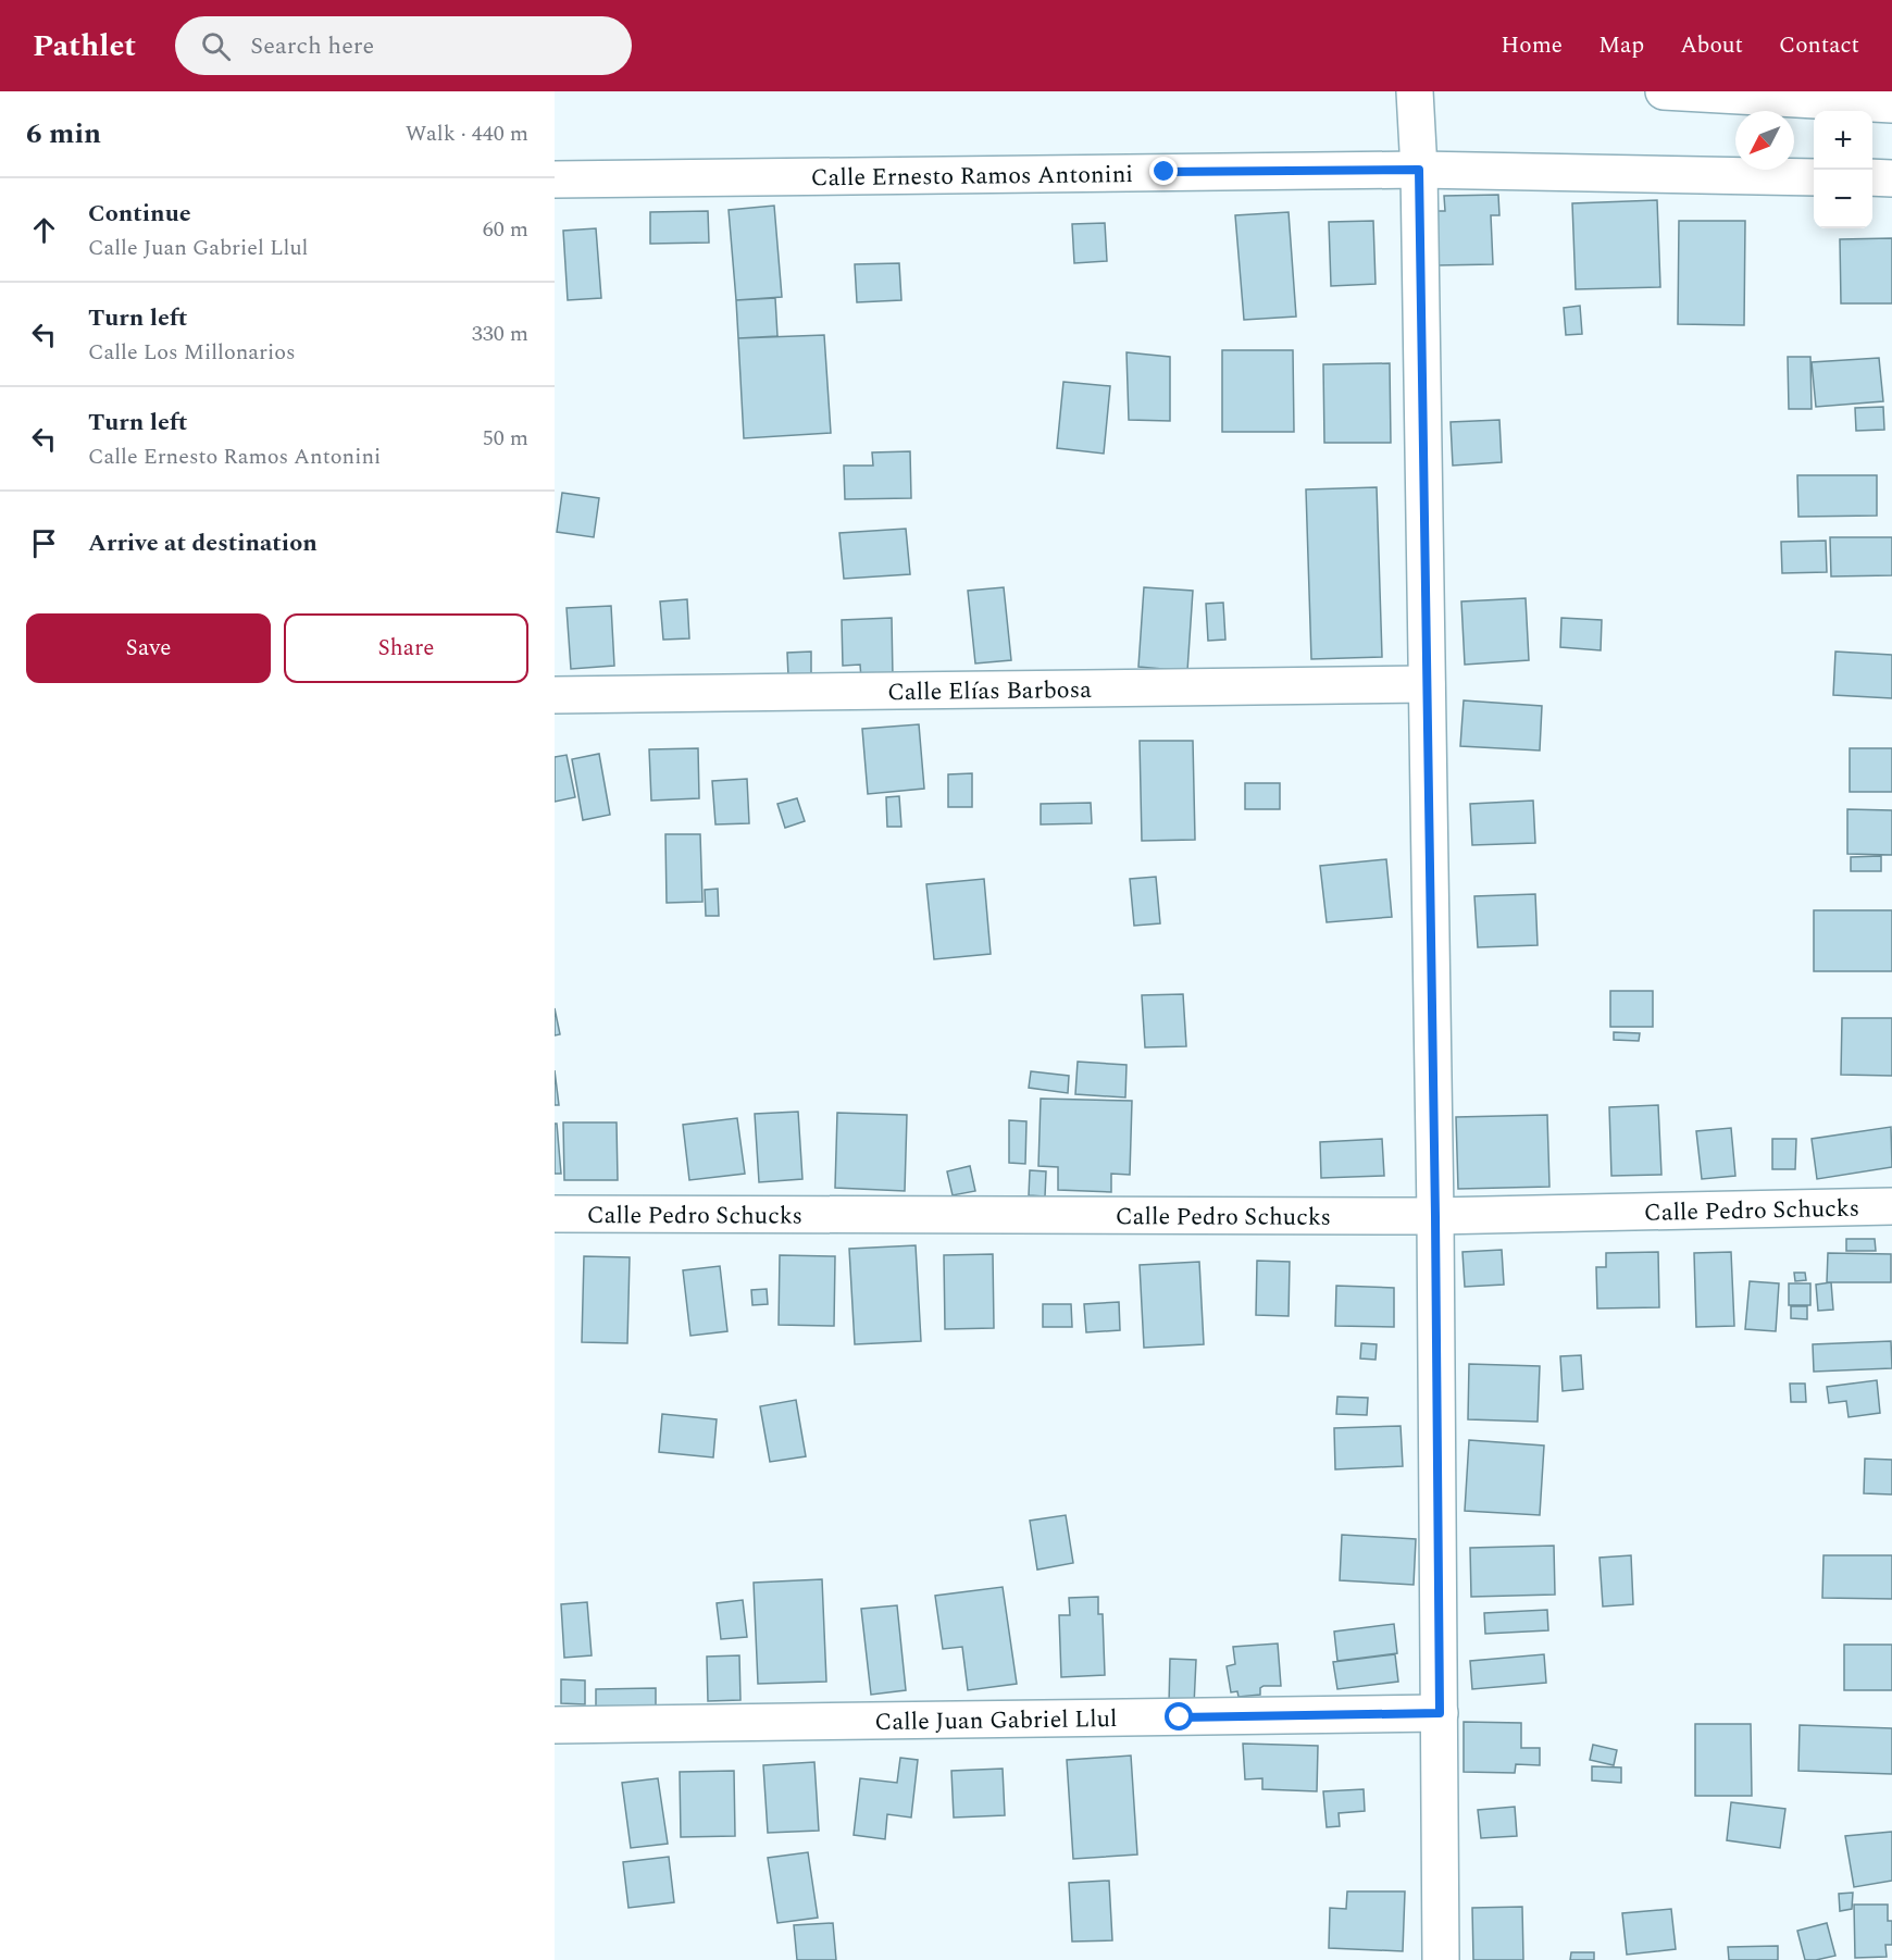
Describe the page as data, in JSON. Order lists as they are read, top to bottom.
{
  "streets": {
    "street": [
      "Calle Ernesto Ramos Antonini",
      "Calle Elías Barbosa",
      "Calle Pedro Schucks",
      "Calle Juan Gabriel Llul"
    ]
  },
  "north": "bottom left",
  "page": {
    "header": "Pathlet",
    "search": "Search here",
    "nav": [
      "Home",
      "Map",
      "About",
      "Contact"
    ],
    "heading": ["6 min", "Walk · 440 m"],
    "map_buttons": ["+", "−"],
    "list": [
      ["Continue", "Calle Juan Gabriel Llul", "60 m"],
      ["Turn left", "Calle Los Millonarios", "330 m"],
      ["Turn left", "Calle Ernesto Ramos Antonini", "50 m"],
      "Arrive at destination"
    ],
    "buttons": ["Save", "Share"]
  }
}
